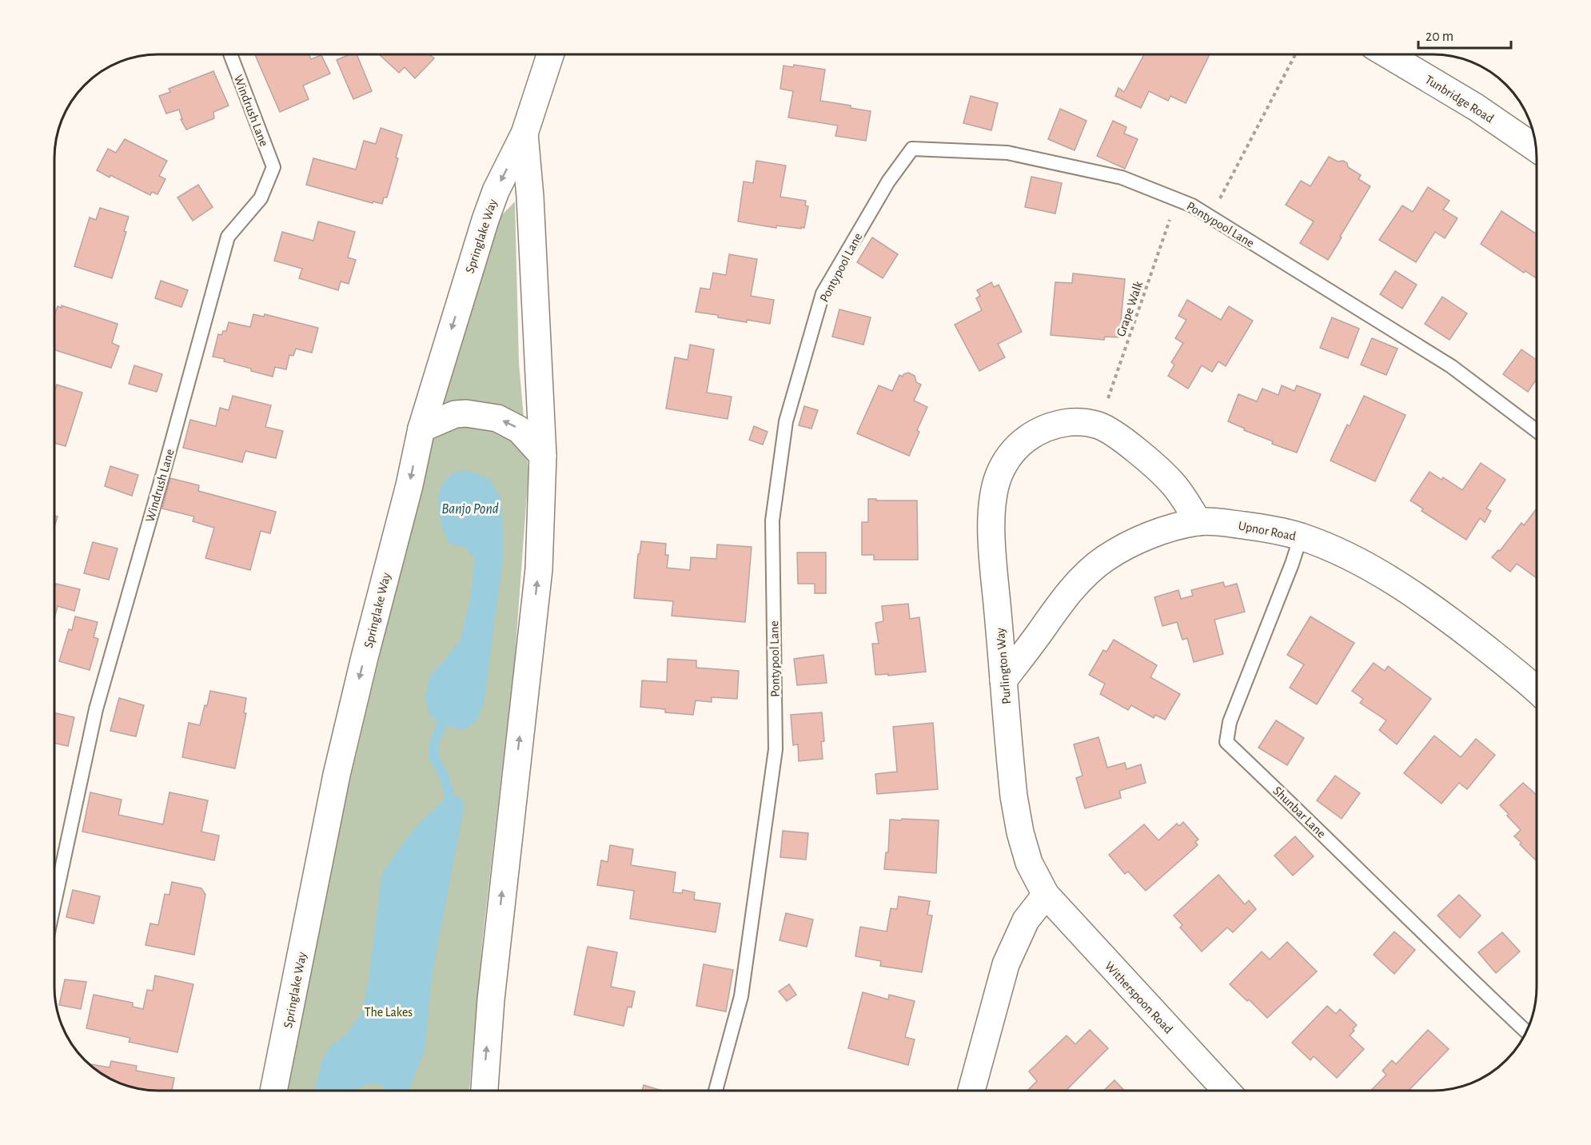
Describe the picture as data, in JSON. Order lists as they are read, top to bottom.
{
  "streets": {
    "street": [
      "Tunbridge Road",
      "Springlake Way",
      "Upnor Road",
      "Purlington Way",
      "Witherspoon Road"
    ],
    "lane": ["Windrush Lane", "Pontypool Lane", "Shunbar Lane"],
    "path": ["Grape Walk"]
  },
  "crossings": [
    ["Pontypool Lane", "Grape Walk"],
    ["Grape Walk", "Purlington Way"],
    ["Upnor Road", "Purlington Way"],
    ["Upnor Road", "Shunbar Lane"],
    ["Purlington Way", "Witherspoon Road"]
  ],
  "water": ["Banjo Pond"],
  "parks": ["The Lakes"],
  "scale_bar": "20 m"
}
